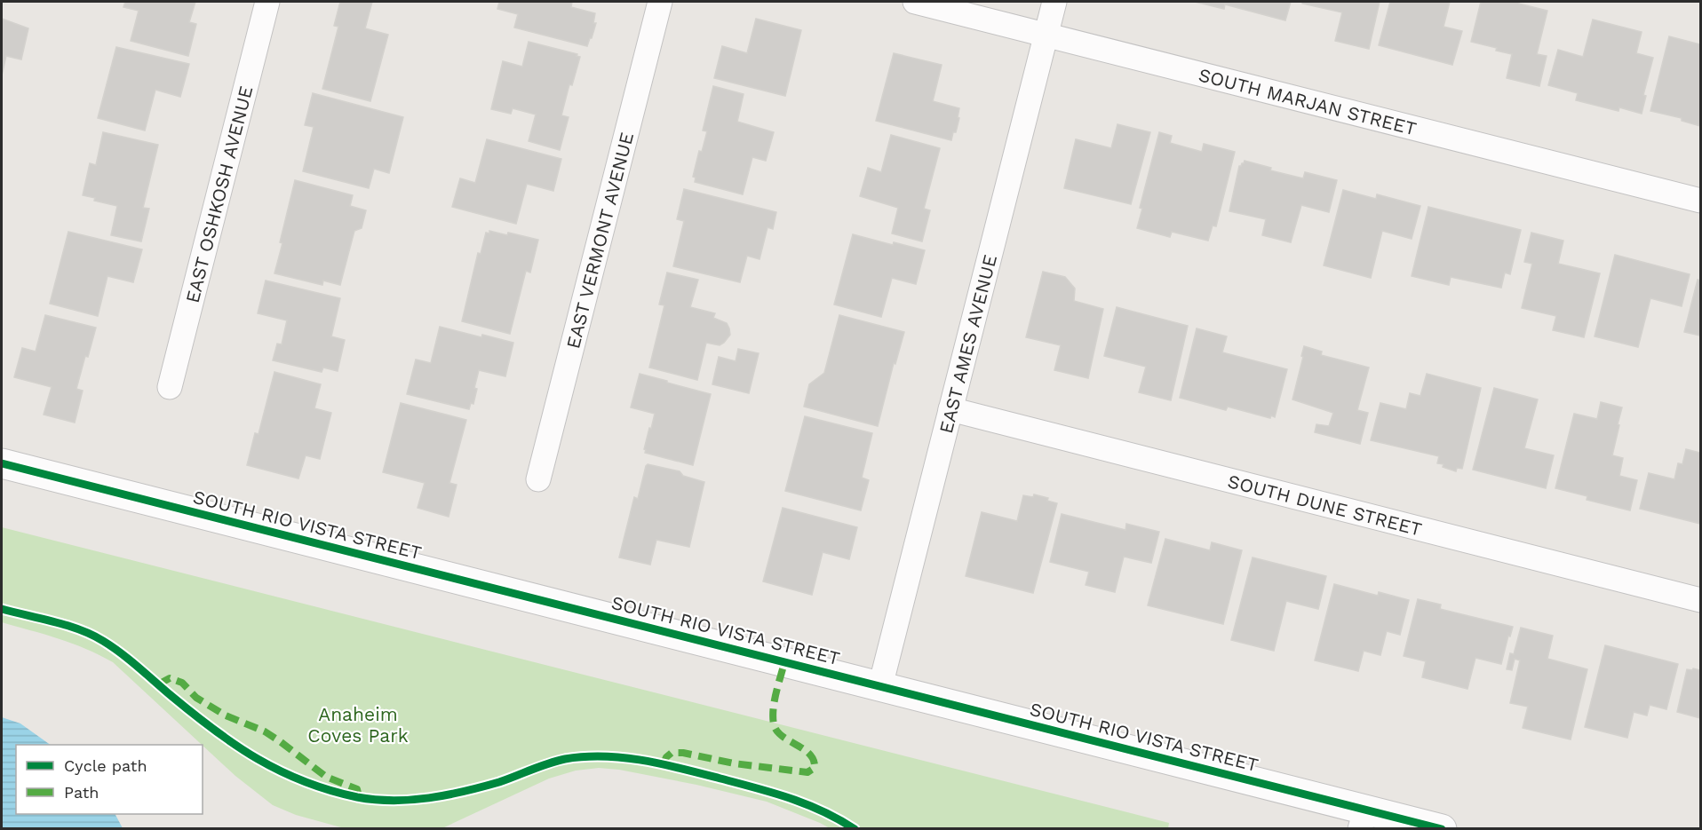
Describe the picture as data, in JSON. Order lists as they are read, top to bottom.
{
  "streets": {
    "street": [
      "SOUTH MARJAN STREET",
      "EAST OSHKOSH AVENUE",
      "EAST VERMONT AVENUE",
      "EAST AMES AVENUE",
      "SOUTH DUNE STREET",
      "SOUTH RIO VISTA STREET"
    ]
  },
  "crossings": [
    ["SOUTH MARJAN STREET", "EAST AMES AVENUE"],
    ["EAST AMES AVENUE", "SOUTH DUNE STREET"],
    ["EAST AMES AVENUE", "SOUTH RIO VISTA STREET"]
  ],
  "parks": ["Anaheim Coves Park"],
  "legend": ["Cycle path", "Path"]
}
